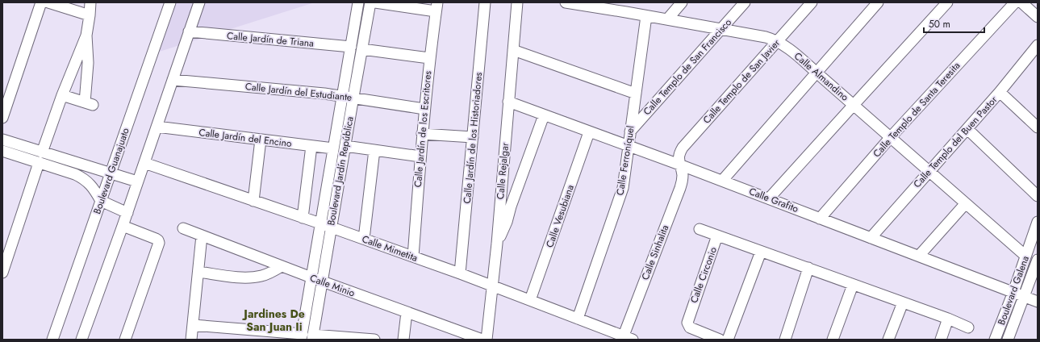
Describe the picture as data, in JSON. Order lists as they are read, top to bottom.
{
  "streets": {
    "street": [
      "Calle Jardín de Triana",
      "Calle Templo de San Francisco",
      "Calle Almandino",
      "Calle Templo de San Javier",
      "Calle Jardín del Estudiante",
      "Calle Templo de Santa Teresita",
      "Calle Jardín de los Escritores",
      "Calle Jardín del Encino",
      "Calle Jardín de los Historiadores",
      "Calle Templo del Buen Pastor",
      "Calle Ferroníquel",
      "Boulevard Guanajuato",
      "Boulevard Jardín República",
      "Calle Rejalgar",
      "Calle Grafito",
      "Calle Vesubiana",
      "Calle Mimetita",
      "Calle Sinhalita",
      "Calle Circonio",
      "Calle Minio",
      "Boulevard Galena"
    ]
  },
  "crossings": [
    ["Calle Jardín de Triana", "Boulevard Jardín República"],
    ["Calle Templo de San Francisco", "Calle Almandino"],
    ["Calle Templo de San Francisco", "Calle Ferroníquel"],
    ["Calle Almandino", "Calle Templo de San Javier"],
    ["Calle Almandino", "Calle Templo de Santa Teresita"],
    ["Calle Almandino", "Calle Templo del Buen Pastor"],
    ["Calle Almandino", "Calle Ferroníquel"],
    ["Calle Almandino", "Boulevard Galena"],
    ["Calle Templo de San Javier", "Calle Grafito"],
    ["Calle Templo de San Javier", "Calle Sinhalita"],
    ["Calle Jardín del Estudiante", "Calle Jardín de los Escritores"],
    ["Calle Jardín del Estudiante", "Boulevard Jardín República"],
    ["Calle Templo de Santa Teresita", "Calle Grafito"],
    ["Calle Jardín de los Escritores", "Calle Mimetita"],
    ["Calle Jardín del Encino", "Boulevard Jardín República"],
    ["Calle Jardín de los Historiadores", "Calle Mimetita"],
    ["Calle Templo del Buen Pastor", "Calle Grafito"],
    ["Calle Ferroníquel", "Calle Grafito"],
    ["Calle Ferroníquel", "Calle Mimetita"],
    ["Boulevard Jardín República", "Calle Mimetita"],
    ["Boulevard Jardín República", "Calle Minio"],
    ["Calle Rejalgar", "Calle Grafito"],
    ["Calle Rejalgar", "Calle Mimetita"],
    ["Calle Grafito", "Calle Vesubiana"],
    ["Calle Grafito", "Calle Sinhalita"],
    ["Calle Grafito", "Boulevard Galena"],
    ["Calle Vesubiana", "Calle Mimetita"],
    ["Calle Mimetita", "Calle Sinhalita"]
  ],
  "districts": ["Jardines De San Juan Ii"],
  "scale_bar": "50 m"
}
